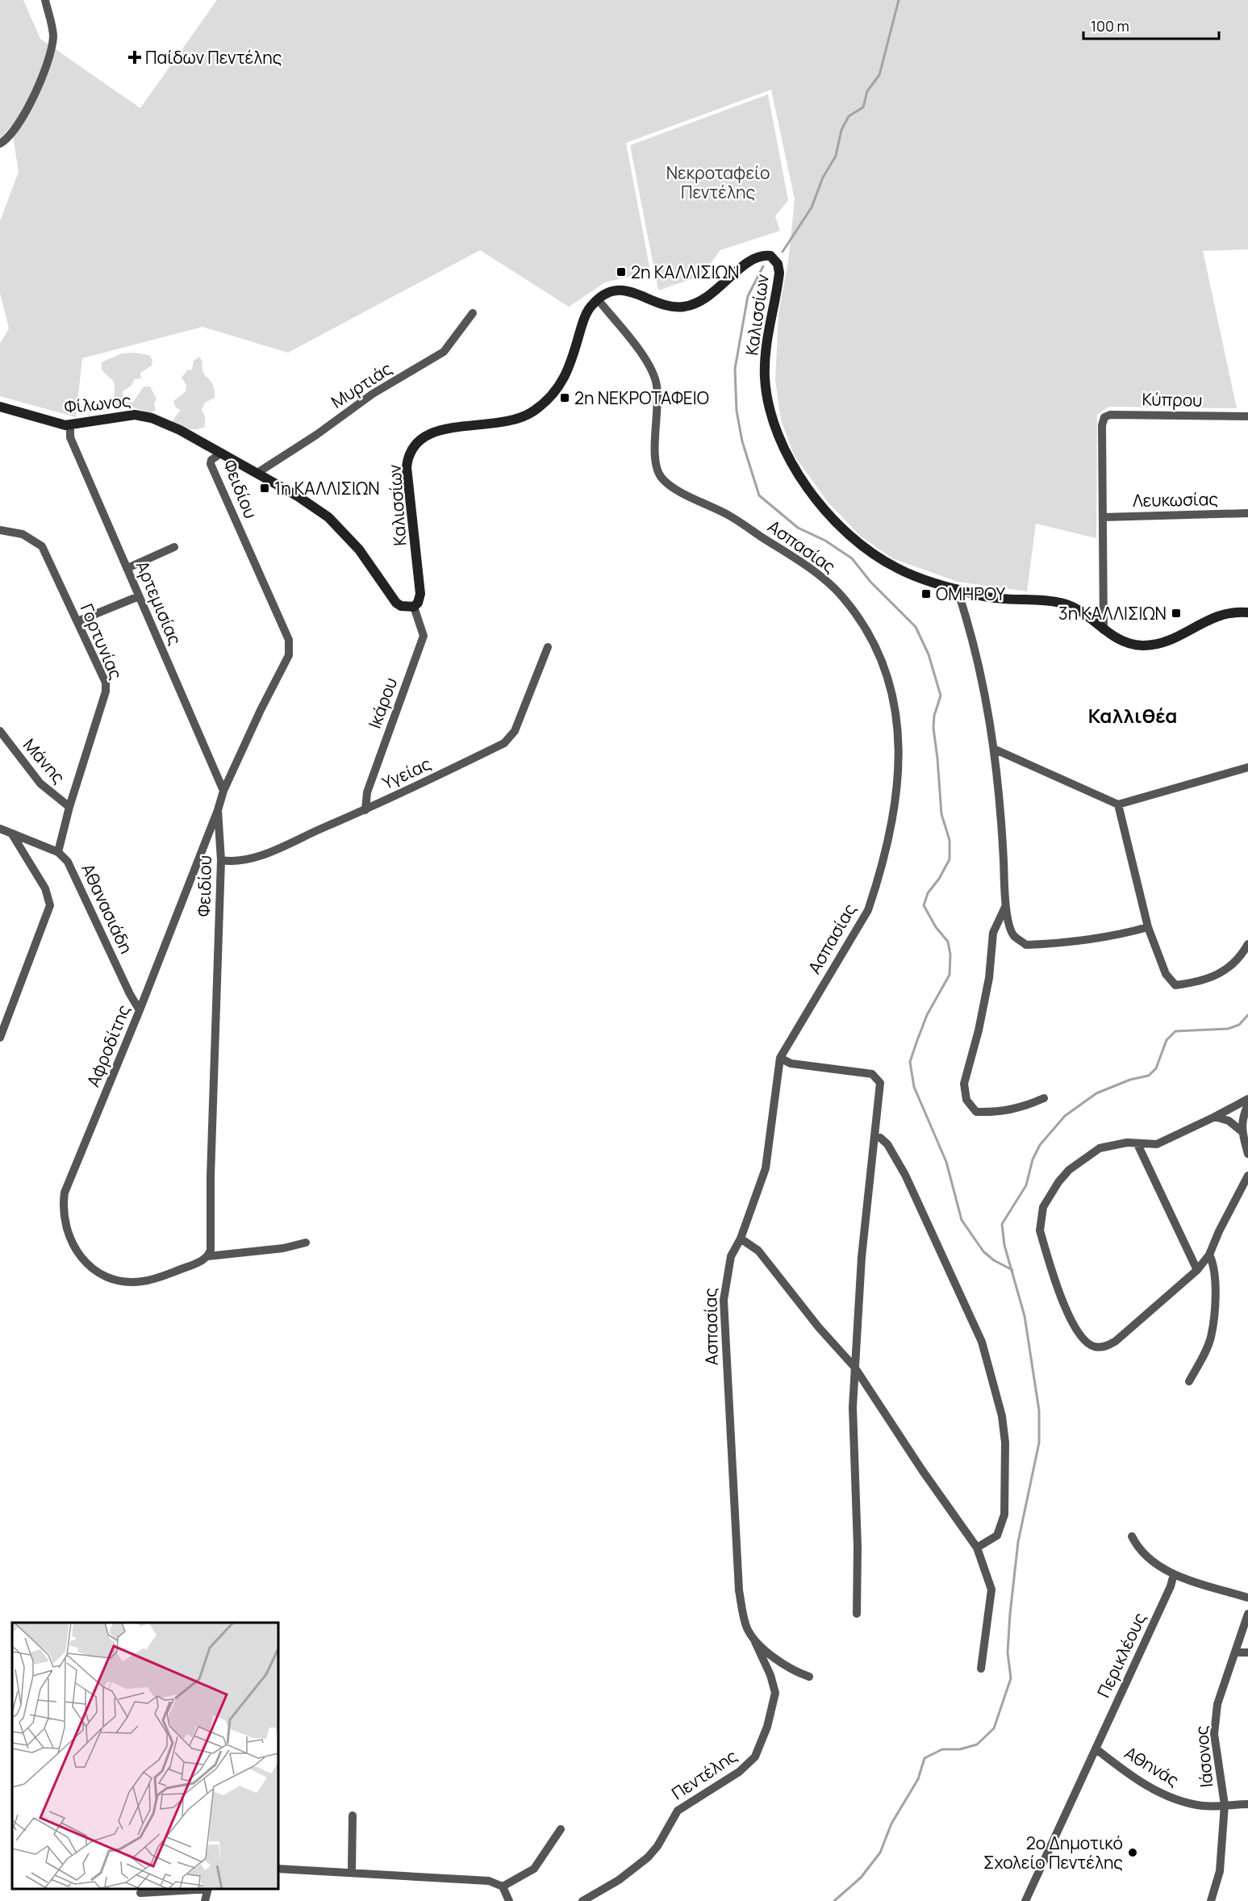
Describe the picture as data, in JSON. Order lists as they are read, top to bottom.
{
  "streets": {
    "main road": ["Καλισσίων", "Φίλωνος"],
    "street": [
      "Μυρτιάς",
      "Κύπρου",
      "Φειδίου",
      "Λευκωσίας",
      "Ασπασίας",
      "Αρτεμισίας",
      "Γορτυνίας",
      "Ικάρου",
      "Μάνης",
      "Υγείας",
      "Αθανασιάδη",
      "Αφροδίτης",
      "Περικλέους",
      "Ιάσονος",
      "Αθηνάς",
      "Πεντέλης"
    ]
  },
  "crossings": [
    ["Καλισσίων", "Ασπασίας"],
    ["Καλισσίων", "Ικάρου"],
    ["Κύπρου", "Λευκωσίας"],
    ["Φίλωνος", "Φειδίου"],
    ["Φίλωνος", "Αρτεμισίας"],
    ["Φειδίου", "Αρτεμισίας"],
    ["Φειδίου", "Υγείας"],
    ["Φειδίου", "Αφροδίτης"],
    ["Ασπασίας", "Πεντέλης"],
    ["Γορτυνίας", "Μάνης"],
    ["Γορτυνίας", "Αθανασιάδη"],
    ["Ικάρου", "Υγείας"],
    ["Αθανασιάδη", "Αφροδίτης"],
    ["Περικλέους", "Αθηνάς"],
    ["Ιάσονος", "Αθηνάς"]
  ],
  "districts": ["Καλλιθέα"],
  "parks": ["Νεκροταφείο Πεντέλης"],
  "places": {
    "health": ["Παίδων Πεντέλης"],
    "transit": [
      "2η ΚΑΛΛΙΣΙΩΝ",
      "2η ΝΕΚΡΟΤΑΦΕΙΟ",
      "1η ΚΑΛΛΙΣΙΩΝ",
      "ΟΜΗΡΟΥ",
      "3η ΚΑΛΛΙΣΙΩΝ"
    ],
    "other": ["2ο Δημοτικό Σχολείο Πεντέλης"]
  },
  "scale_bar": "100 m"
}
